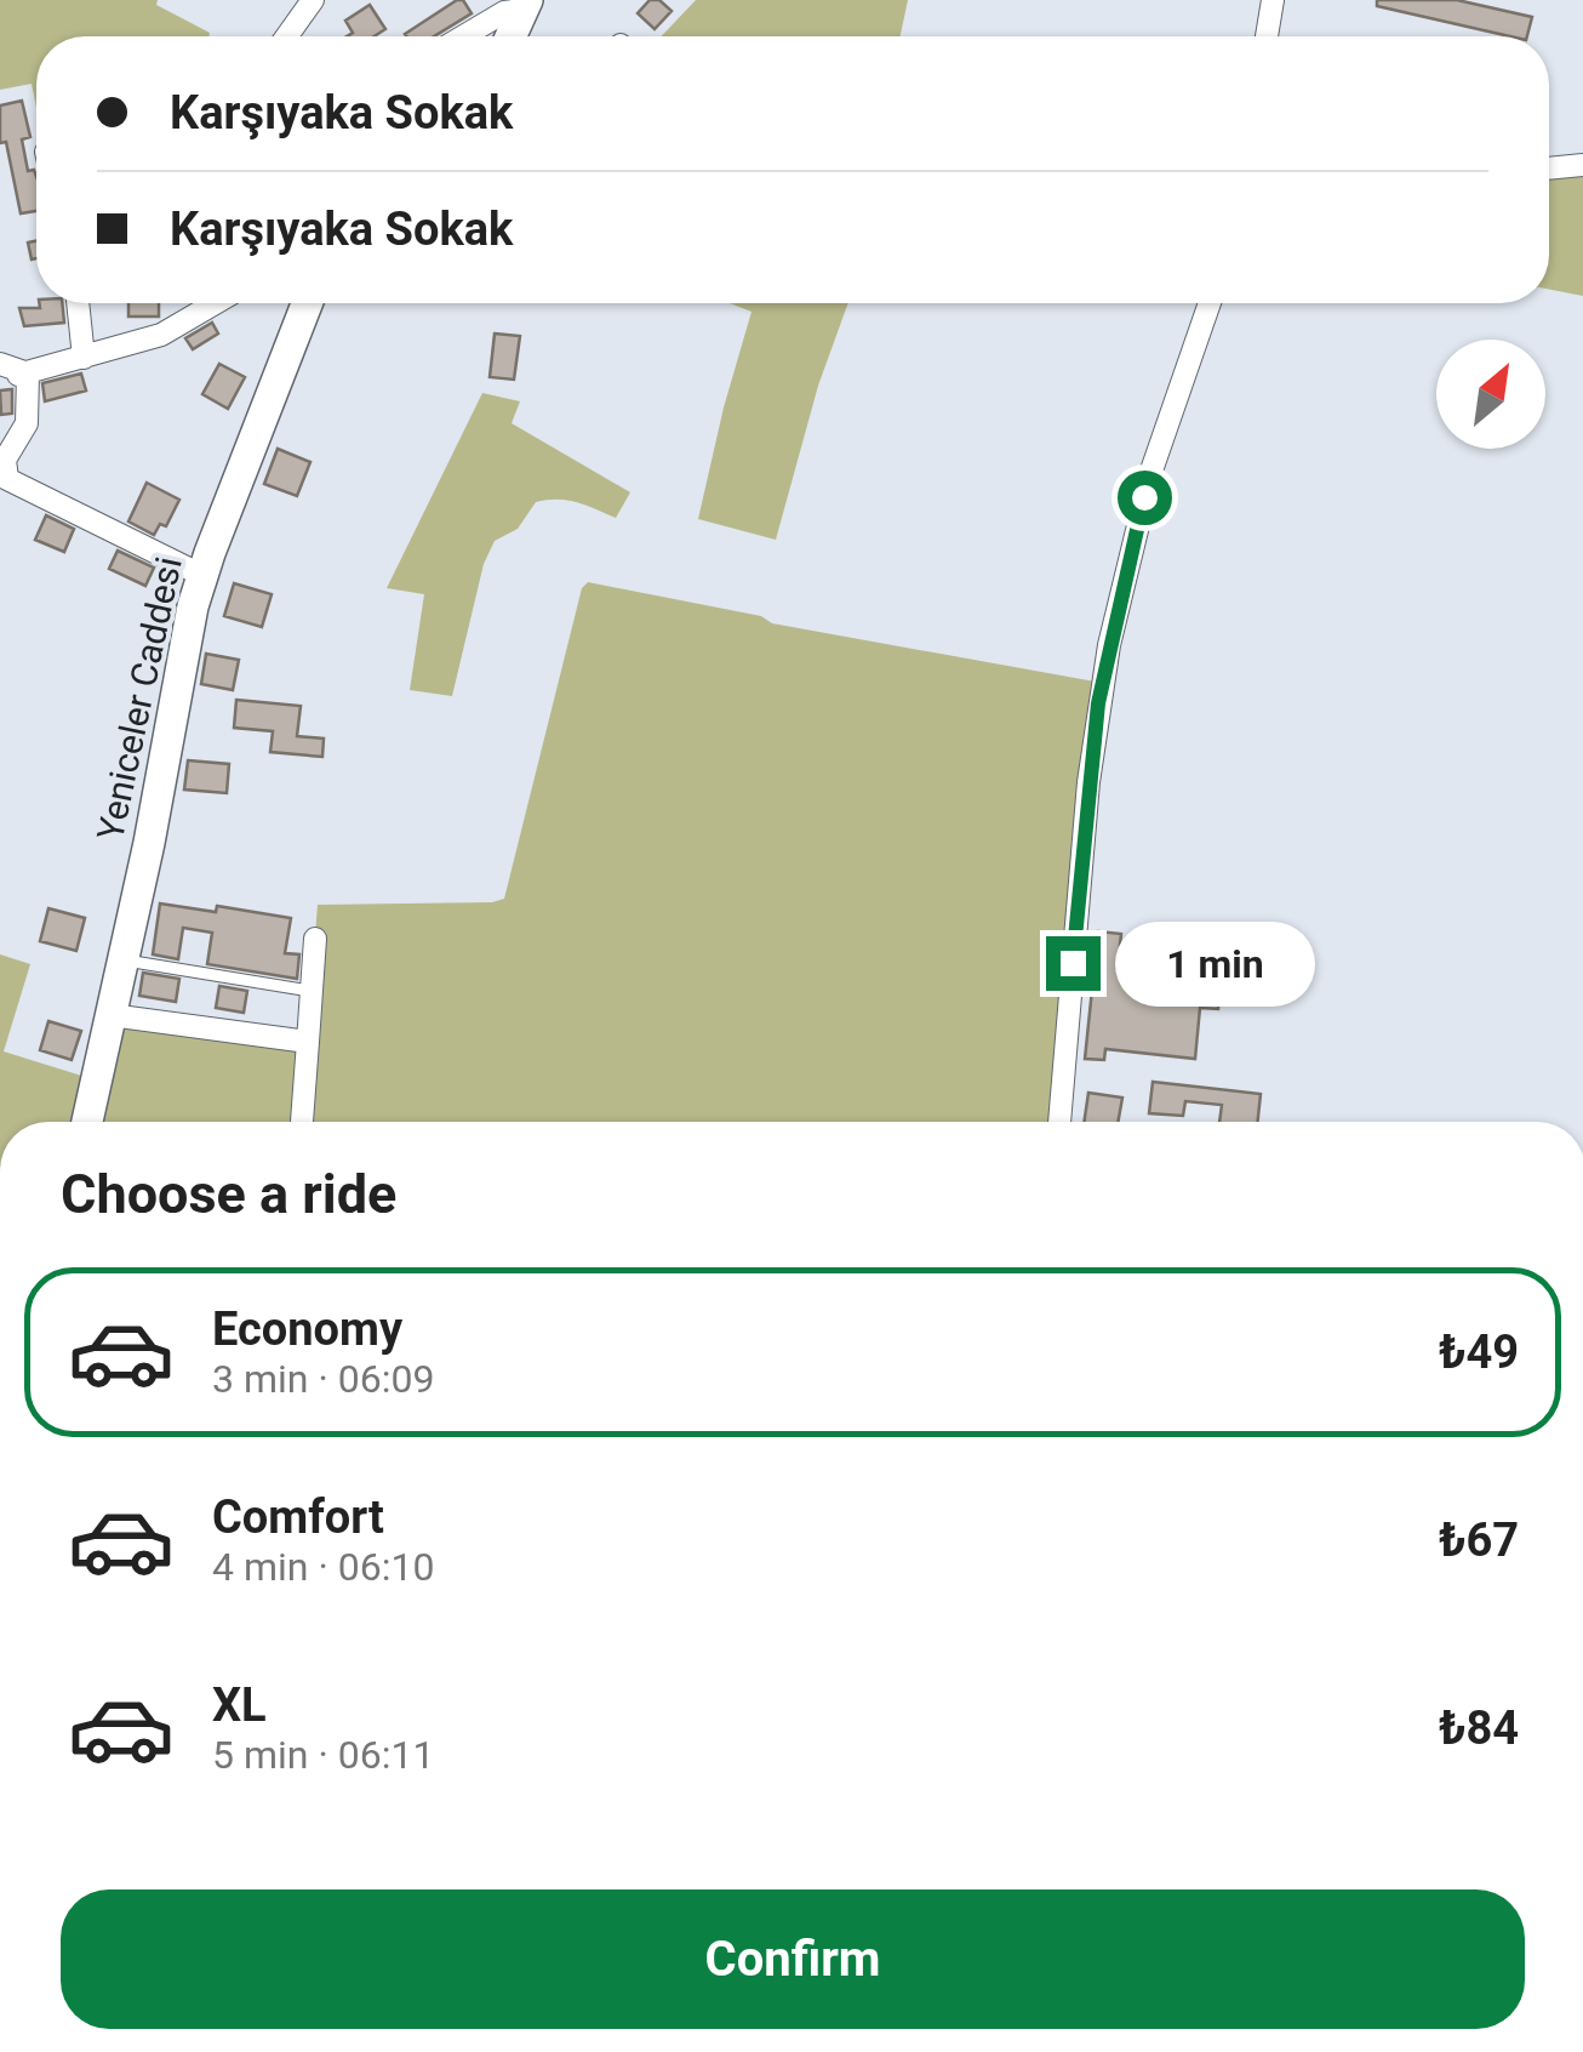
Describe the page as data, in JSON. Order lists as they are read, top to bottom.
{
  "streets": {
    "street": ["Yeniceler Caddesi"]
  },
  "north": "top right",
  "page": {
    "banner": ["Karşıyaka Sokak", "Karşıyaka Sokak"],
    "bubble": "1 min",
    "heading": "Choose a ride",
    "list": [
      {
        "name": "Economy",
        "note": "3 min · 06:09",
        "value": "₺49"
      },
      {
        "name": "Comfort",
        "note": "4 min · 06:10",
        "value": "₺67"
      },
      {
        "name": "XL",
        "note": "5 min · 06:11",
        "value": "₺84"
      }
    ],
    "buttons": "Confirm"
  }
}
